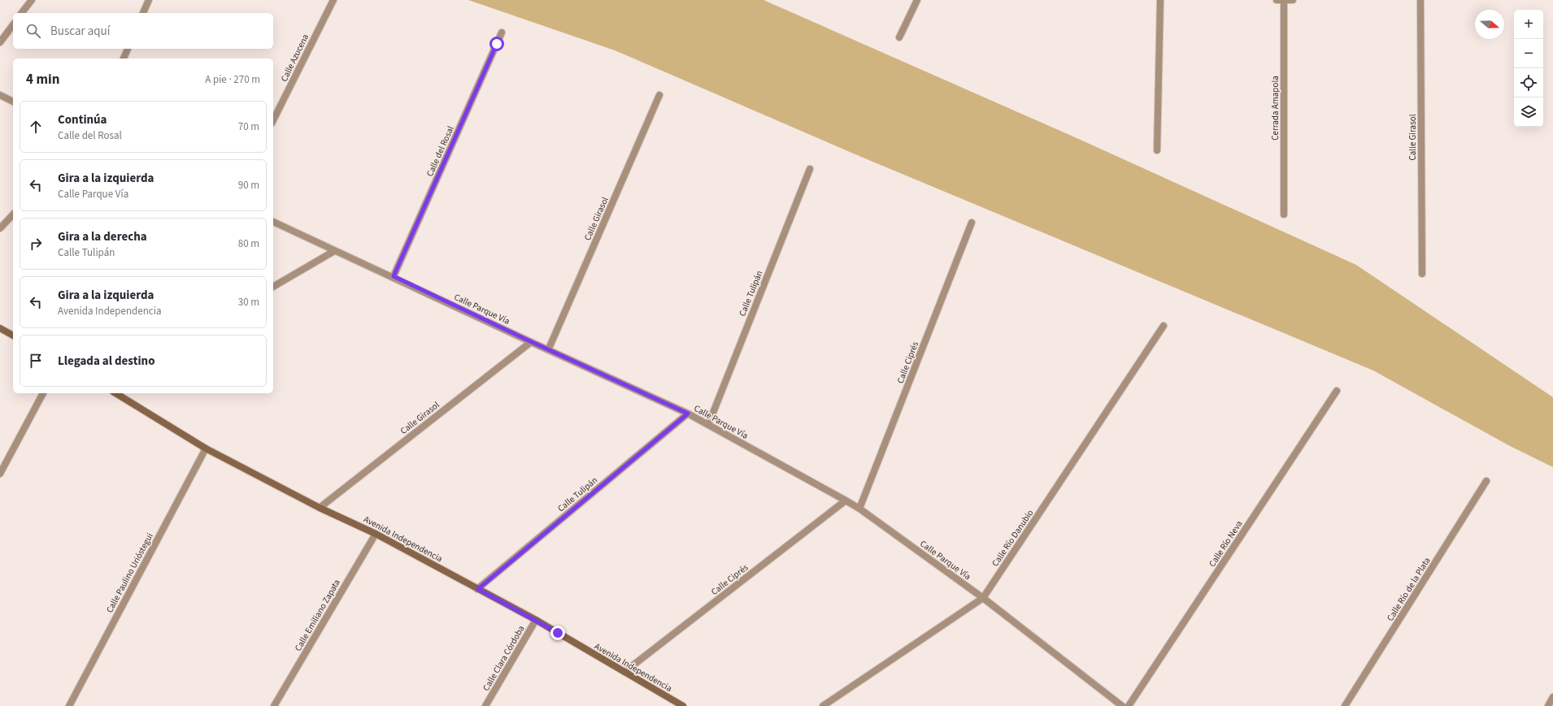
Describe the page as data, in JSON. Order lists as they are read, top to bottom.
{
  "streets": {
    "street": [
      "Calle Azucena",
      "Cerrada Amapola",
      "Calle Girasol",
      "Calle del Rosal",
      "Calle Tulipán",
      "Calle Parque Vía",
      "Calle Ciprés",
      "Calle Río Danubio",
      "Avenida Independencia",
      "Calle Río Neva",
      "Calle Paulino Urióstegui",
      "Calle Río de la Plata",
      "Calle Emiliano Zapata",
      "Calle Clara Córdoba"
    ]
  },
  "crossings": [
    ["Calle Girasol", "Calle Parque Vía"],
    ["Calle Girasol", "Avenida Independencia"],
    ["Calle del Rosal", "Calle Parque Vía"],
    ["Calle Tulipán", "Calle Parque Vía"],
    ["Calle Tulipán", "Avenida Independencia"],
    ["Calle Parque Vía", "Calle Ciprés"],
    ["Calle Parque Vía", "Calle Río Danubio"],
    ["Calle Ciprés", "Avenida Independencia"],
    ["Avenida Independencia", "Calle Paulino Urióstegui"],
    ["Avenida Independencia", "Calle Emiliano Zapata"],
    ["Avenida Independencia", "Calle Clara Córdoba"]
  ],
  "north": "right",
  "page": {
    "map_buttons": ["+", "−"],
    "search": "Buscar aquí",
    "heading": ["4 min", "A pie · 270 m"],
    "list": [
      ["Continúa", "Calle del Rosal", "70 m"],
      ["Gira a la izquierda", "Calle Parque Vía", "90 m"],
      ["Gira a la derecha", "Calle Tulipán", "80 m"],
      ["Gira a la izquierda", "Avenida Independencia", "30 m"],
      "Llegada al destino"
    ]
  }
}
